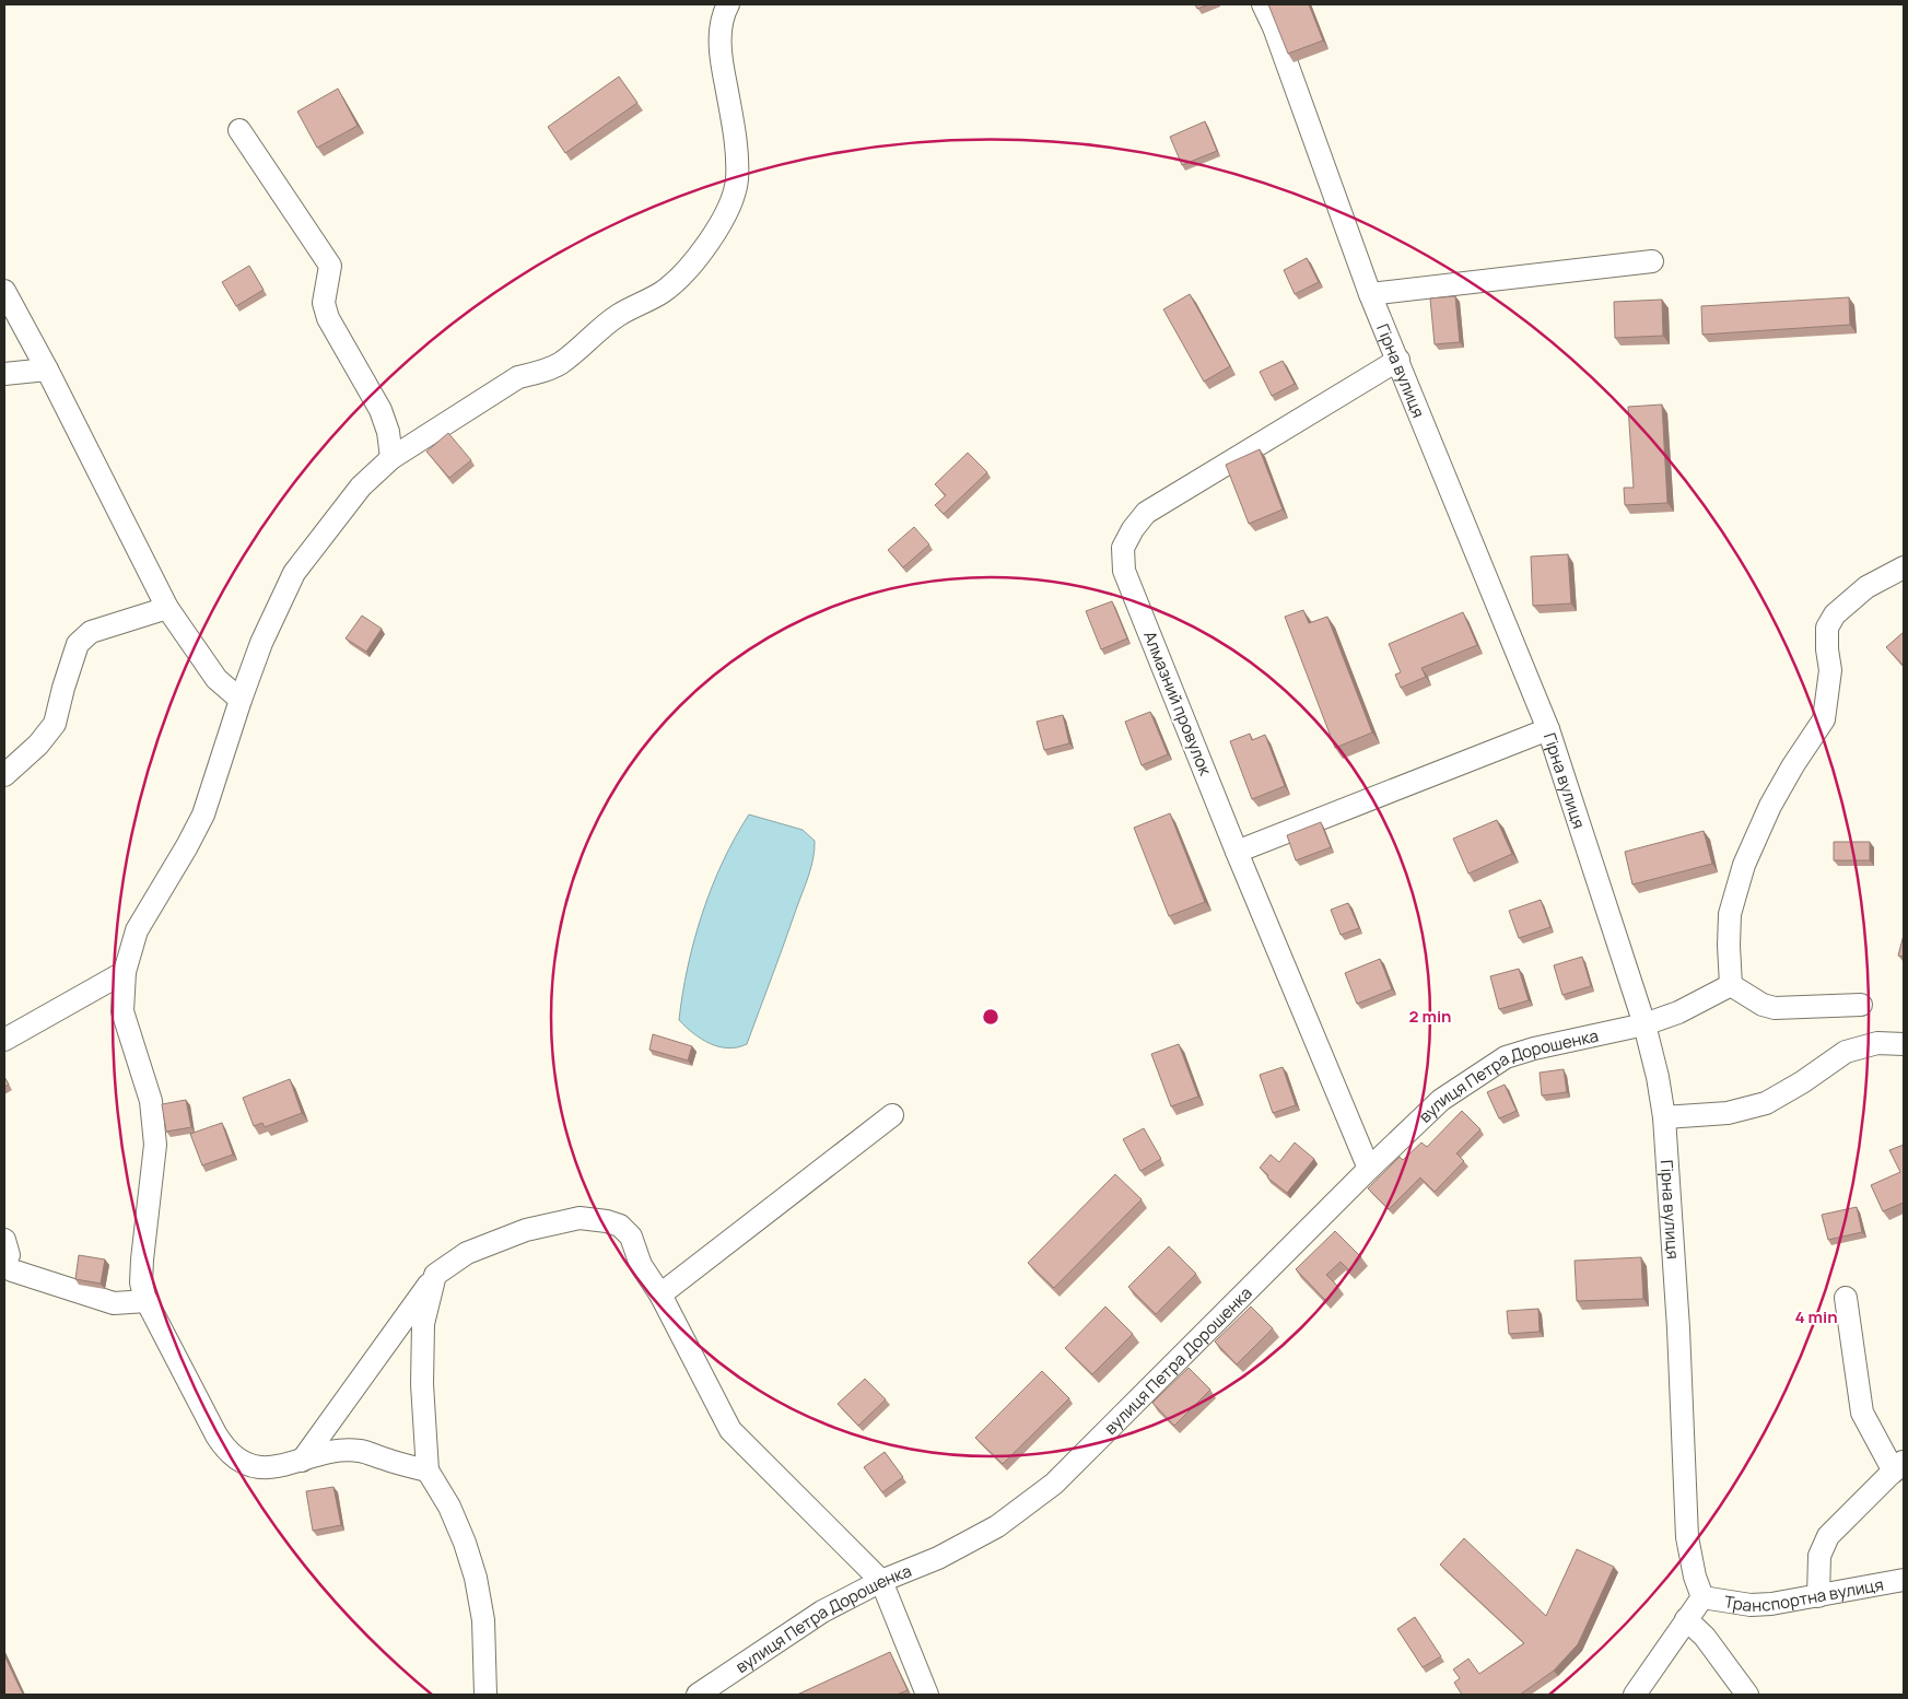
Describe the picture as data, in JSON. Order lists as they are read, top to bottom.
{
  "streets": {
    "street": [
      "Гірна вулиця",
      "Алмазний провулок",
      "вулиця Петра Дорошенка",
      "Транспортна вулиця"
    ]
  },
  "crossings": [
    ["Гірна вулиця", "Алмазний провулок"],
    ["Гірна вулиця", "вулиця Петра Дорошенка"],
    ["Гірна вулиця", "Транспортна вулиця"],
    ["Алмазний провулок", "вулиця Петра Дорошенка"]
  ],
  "rings": ["2 min", "4 min"]
}
